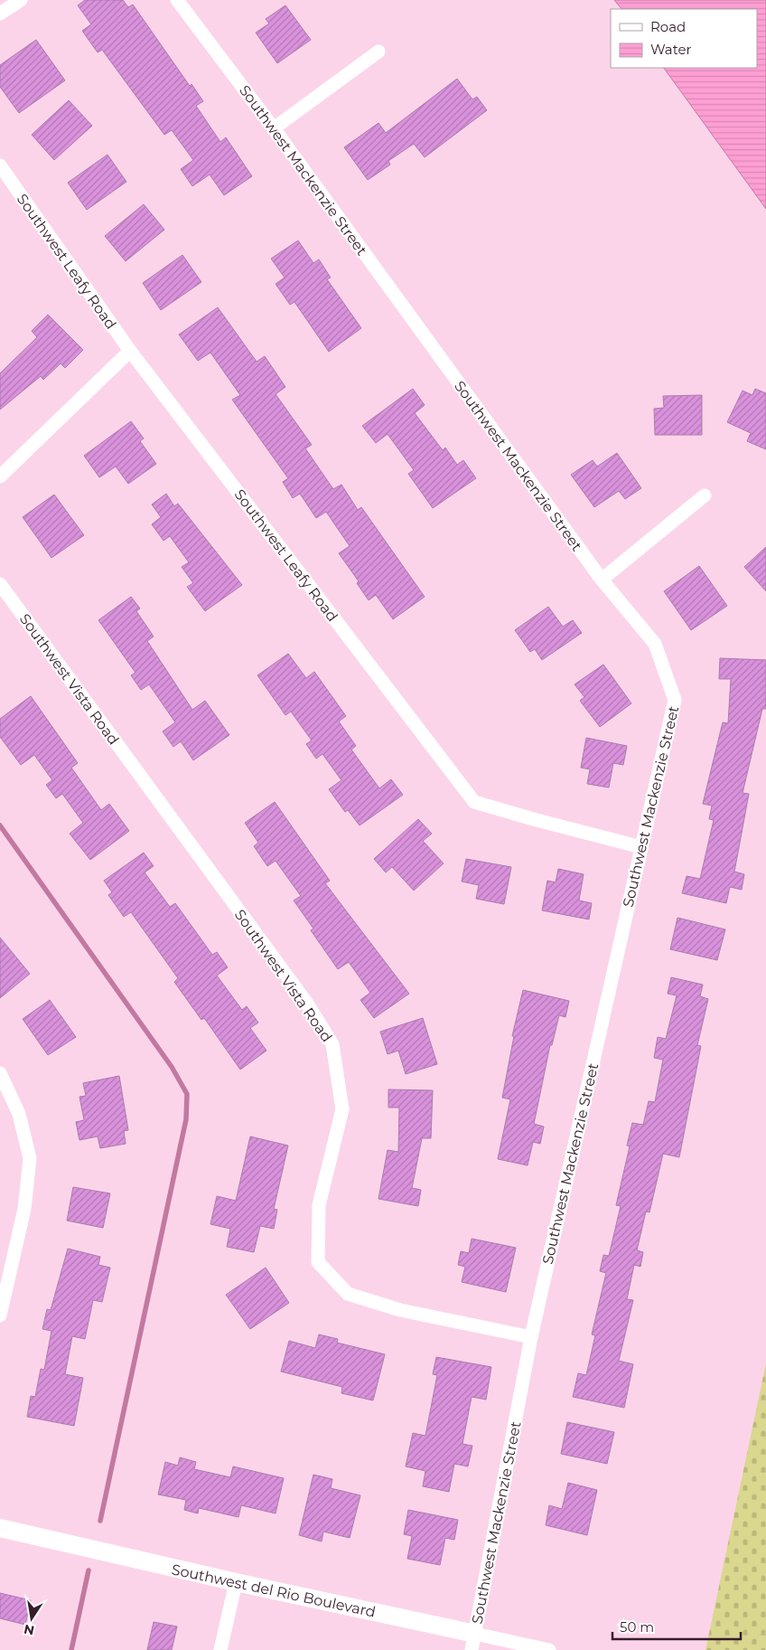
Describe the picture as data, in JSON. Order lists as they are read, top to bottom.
{
  "streets": {
    "street": [
      "Southwest Mackenzie Street",
      "Southwest Leafy Road",
      "Southwest Vista Road",
      "Southwest del Rio Boulevard"
    ]
  },
  "crossings": [
    ["Southwest Mackenzie Street", "Southwest Leafy Road"],
    ["Southwest Mackenzie Street", "Southwest Vista Road"],
    ["Southwest Mackenzie Street", "Southwest del Rio Boulevard"]
  ],
  "legend": ["Road", "Water"],
  "scale_bar": "50 m",
  "north": "bottom"
}
